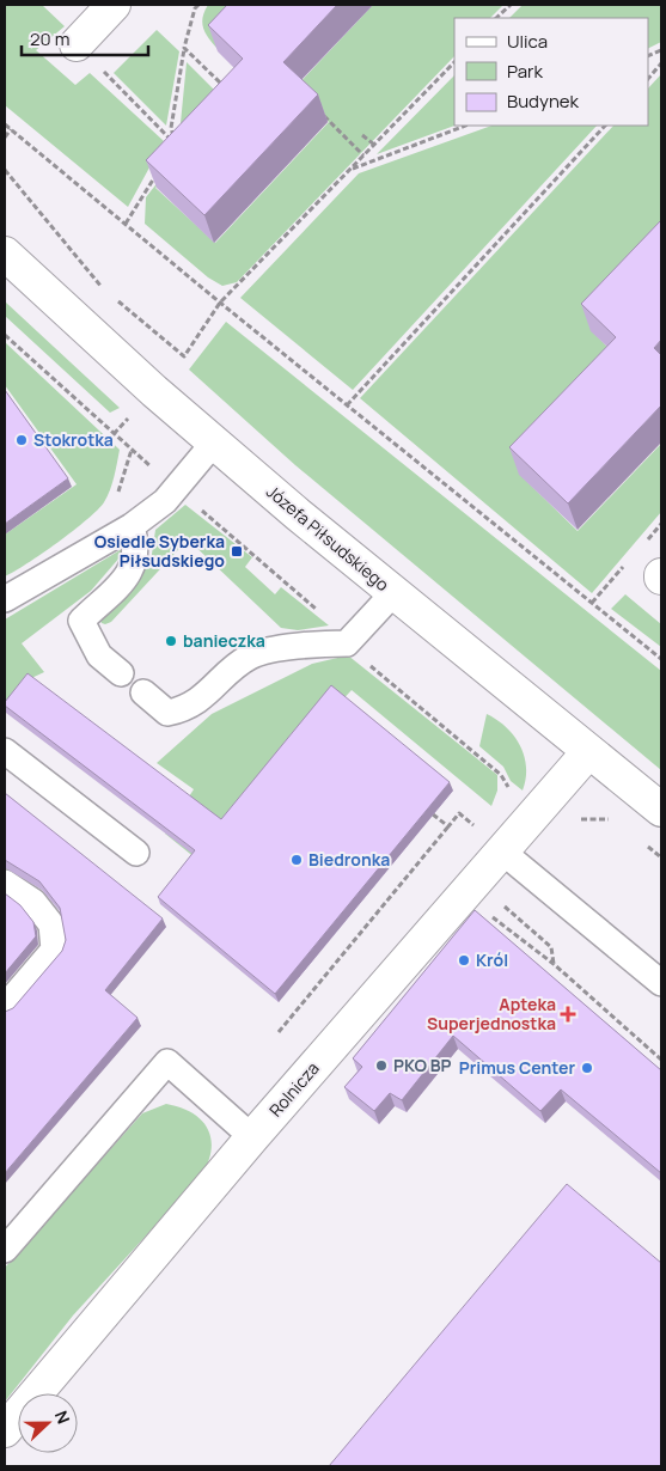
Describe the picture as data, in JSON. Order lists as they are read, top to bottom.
{
  "streets": {
    "street": ["Józefa Piłsudskiego", "Rolnicza"]
  },
  "crossings": [
    ["Józefa Piłsudskiego", "Rolnicza"]
  ],
  "places": {
    "other": [
      "Stokrotka",
      "banieczka",
      "Biedronka",
      "Król",
      "PKO BP",
      "Primus Center"
    ],
    "transit": ["Osiedle Syberka Piłsudskiego"],
    "health": ["Apteka Superjednostka"]
  },
  "legend": ["Ulica", "Park", "Budynek"],
  "scale_bar": "20 m",
  "north": "right"
}
